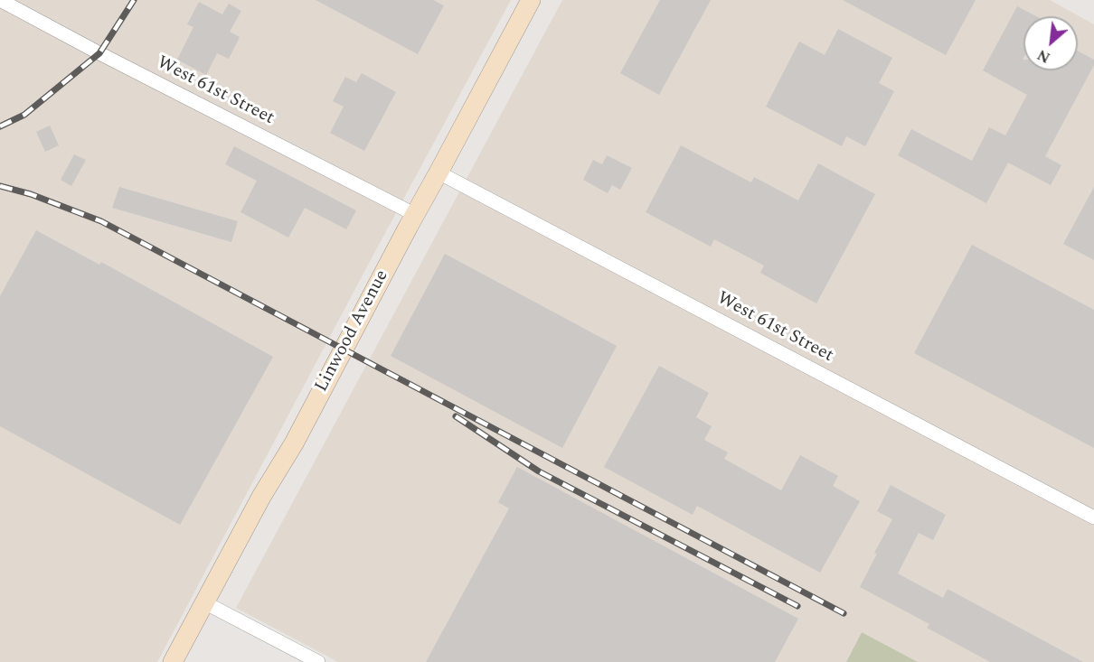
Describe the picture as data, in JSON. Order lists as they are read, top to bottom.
{
  "streets": {
    "main road": ["Linwood Avenue"],
    "street": ["West 61st Street"]
  },
  "crossings": [
    ["West 61st Street", "Linwood Avenue"]
  ],
  "north": "bottom left"
}
